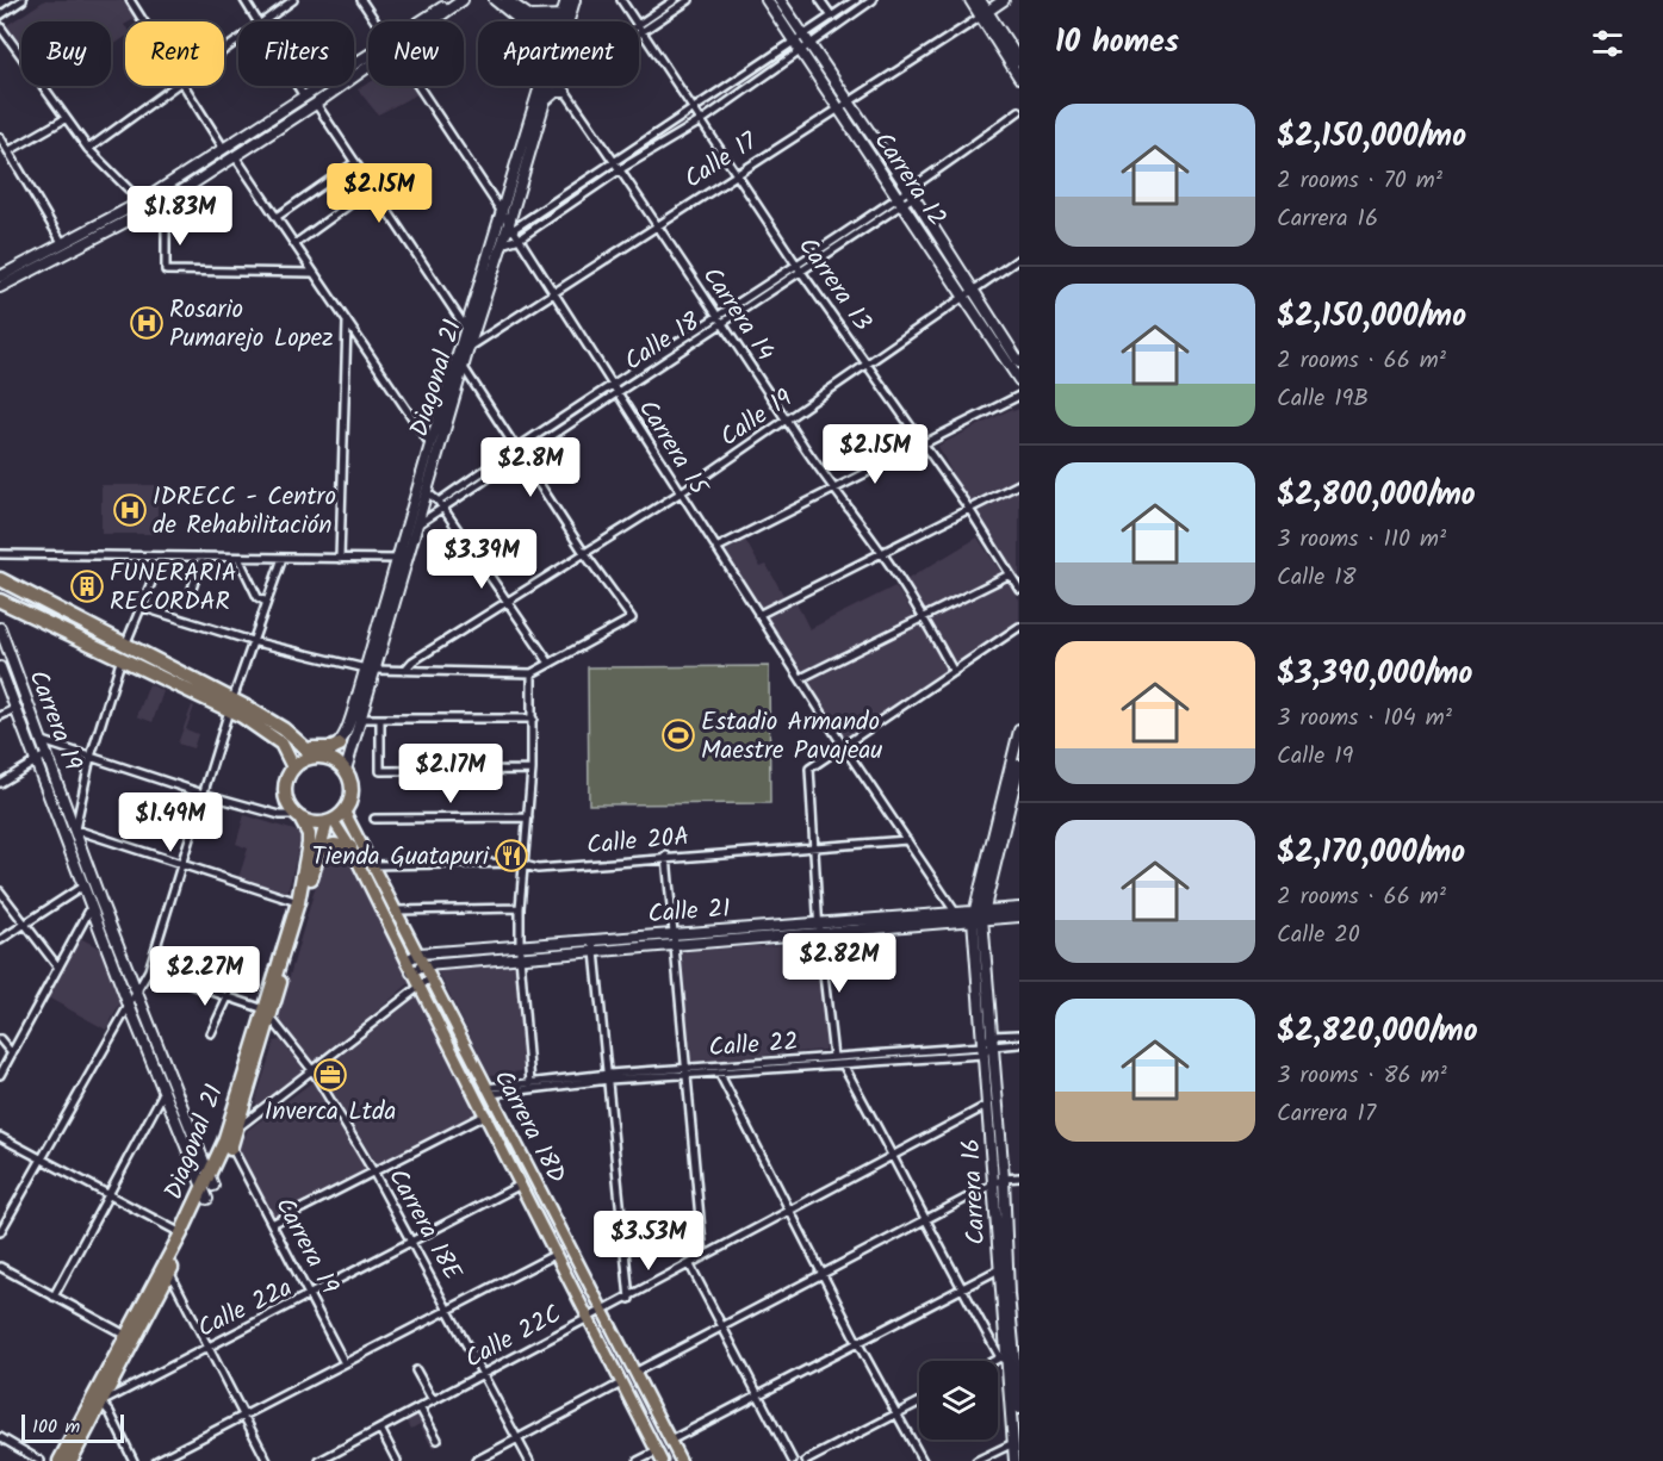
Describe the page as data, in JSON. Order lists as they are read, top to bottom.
{
  "streets": {
    "highway": ["Diagonal 21"],
    "main road": [
      "Calle 17",
      "Carrera 12",
      "Carrera 19",
      "Calle 21",
      "Carrera 18D",
      "Carrera 16"
    ],
    "street": [
      "Carrera 13",
      "Carrera 14",
      "Calle 18",
      "Calle 19",
      "Carrera 15",
      "Calle 20A",
      "Calle 22",
      "Carrera 18E",
      "Calle 22a",
      "Calle 22C"
    ]
  },
  "crossings": [
    ["Calle 17", "Carrera 12"],
    ["Calle 17", "Carrera 13"],
    ["Calle 17", "Carrera 14"],
    ["Calle 17", "Diagonal 21"],
    ["Calle 17", "Carrera 15"],
    ["Carrera 12", "Calle 18"],
    ["Carrera 12", "Calle 19"],
    ["Carrera 13", "Calle 18"],
    ["Carrera 13", "Calle 19"],
    ["Carrera 14", "Calle 18"],
    ["Carrera 14", "Calle 19"],
    ["Calle 18", "Diagonal 21"],
    ["Calle 18", "Carrera 15"],
    ["Diagonal 21", "Carrera 15"],
    ["Diagonal 21", "Carrera 19"],
    ["Diagonal 21", "Carrera 18D"],
    ["Diagonal 21", "Carrera 18E"],
    ["Diagonal 21", "Calle 22a"],
    ["Calle 19", "Carrera 15"],
    ["Carrera 15", "Calle 20A"],
    ["Carrera 15", "Calle 21"],
    ["Carrera 19", "Calle 22a"],
    ["Calle 20A", "Carrera 18D"],
    ["Calle 21", "Carrera 18D"],
    ["Calle 21", "Carrera 16"],
    ["Calle 22", "Carrera 18D"],
    ["Calle 22", "Carrera 16"],
    ["Carrera 18D", "Calle 22a"],
    ["Carrera 18D", "Calle 22C"],
    ["Carrera 16", "Calle 22C"],
    ["Carrera 18E", "Calle 22a"],
    ["Carrera 18E", "Calle 22C"]
  ],
  "places": {
    "hospital": ["Rosario Pumarejo Lopez", "IDRECC - Centro de Rehabilitación"],
    "building": ["FUNERARIA RECORDAR"],
    "sports": ["Estadio Armando Maestre Pavajeau"],
    "restaurant": ["Tienda Guatapuri"],
    "office": ["Inverca Ltda"]
  },
  "scale_bar": "100 m",
  "page": {
    "heading": "10 homes",
    "chip": [
      "Buy",
      "Rent",
      "Filters",
      "New",
      "Apartment"
    ],
    "list": [
      {
        "name": "$2,150,000/mo",
        "note": "2 rooms · 70 m² · Carrera 16"
      },
      {
        "name": "$2,150,000/mo",
        "note": "2 rooms · 66 m² · Calle 19B"
      },
      {
        "name": "$2,800,000/mo",
        "note": "3 rooms · 110 m² · Calle 18"
      },
      {
        "name": "$3,390,000/mo",
        "note": "3 rooms · 104 m² · Calle 19"
      },
      {
        "name": "$2,170,000/mo",
        "note": "2 rooms · 66 m² · Calle 20"
      },
      {
        "name": "$2,820,000/mo",
        "note": "3 rooms · 86 m² · Carrera 17"
      }
    ],
    "price": [
      "$2.15M",
      "$1.83M",
      "$2.15M",
      "$2.8M",
      "$3.39M",
      "$2.17M",
      "$1.49M",
      "$2.82M",
      "$2.27M",
      "$3.53M"
    ],
    "scale": "100 m"
  }
}
